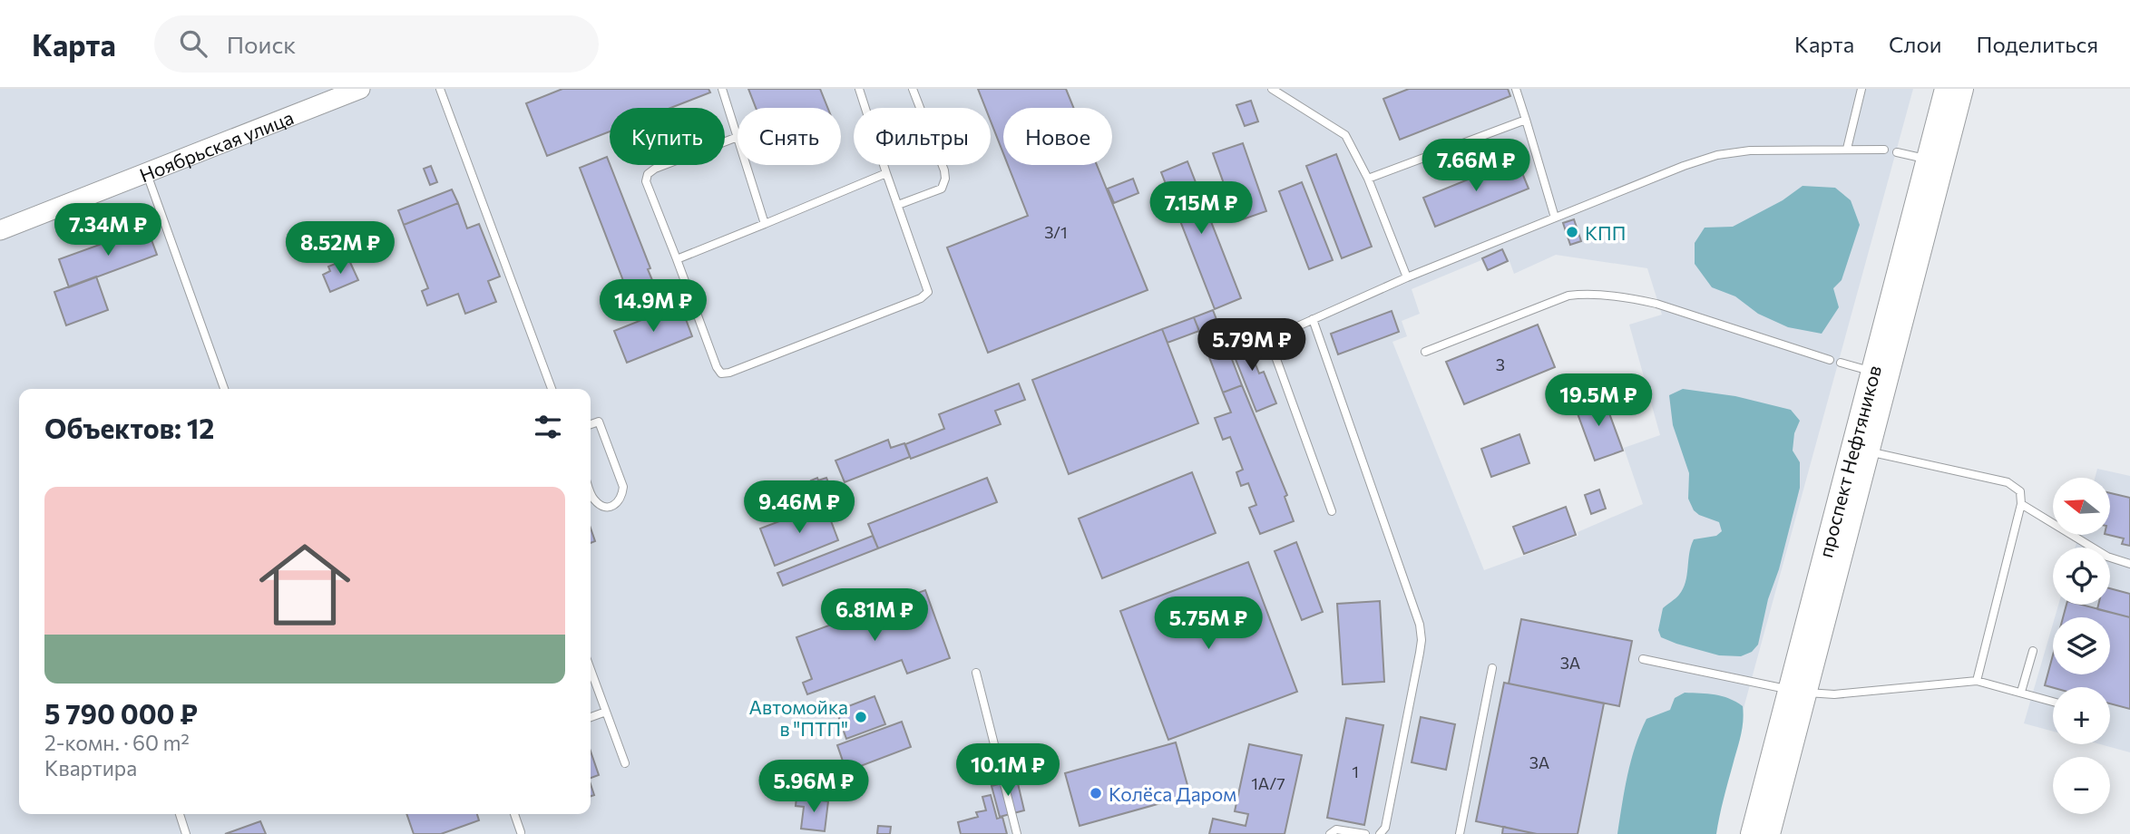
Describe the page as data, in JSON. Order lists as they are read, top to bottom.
{
  "streets": {
    "main road": ["Ноябрьская улица", "проспект Нефтяников"]
  },
  "places": ["КПП", "Автомойка в \"ПТП\"", "Колёса Даром"],
  "house_numbers": [
    "3/1",
    "3",
    "3А",
    "3А",
    "1",
    "1А/7"
  ],
  "north": "left",
  "page": {
    "header": "Карта",
    "search": "Поиск",
    "nav": ["Карта", "Слои", "Поделиться"],
    "chip": [
      "Купить",
      "Снять",
      "Фильтры",
      "Новое"
    ],
    "price": [
      "7.66M ₽",
      "7.15M ₽",
      "7.34M ₽",
      "8.52M ₽",
      "14.9M ₽",
      "5.79M ₽",
      "19.5M ₽",
      "9.46M ₽",
      "6.81M ₽",
      "5.75M ₽",
      "10.1M ₽",
      "5.96M ₽"
    ],
    "heading": "Объектов: 12",
    "list": [
      {
        "name": "5 790 000 ₽",
        "note": "2-комн. · 60 m² · Квартира"
      }
    ],
    "map_buttons": ["+", "−"]
  }
}
